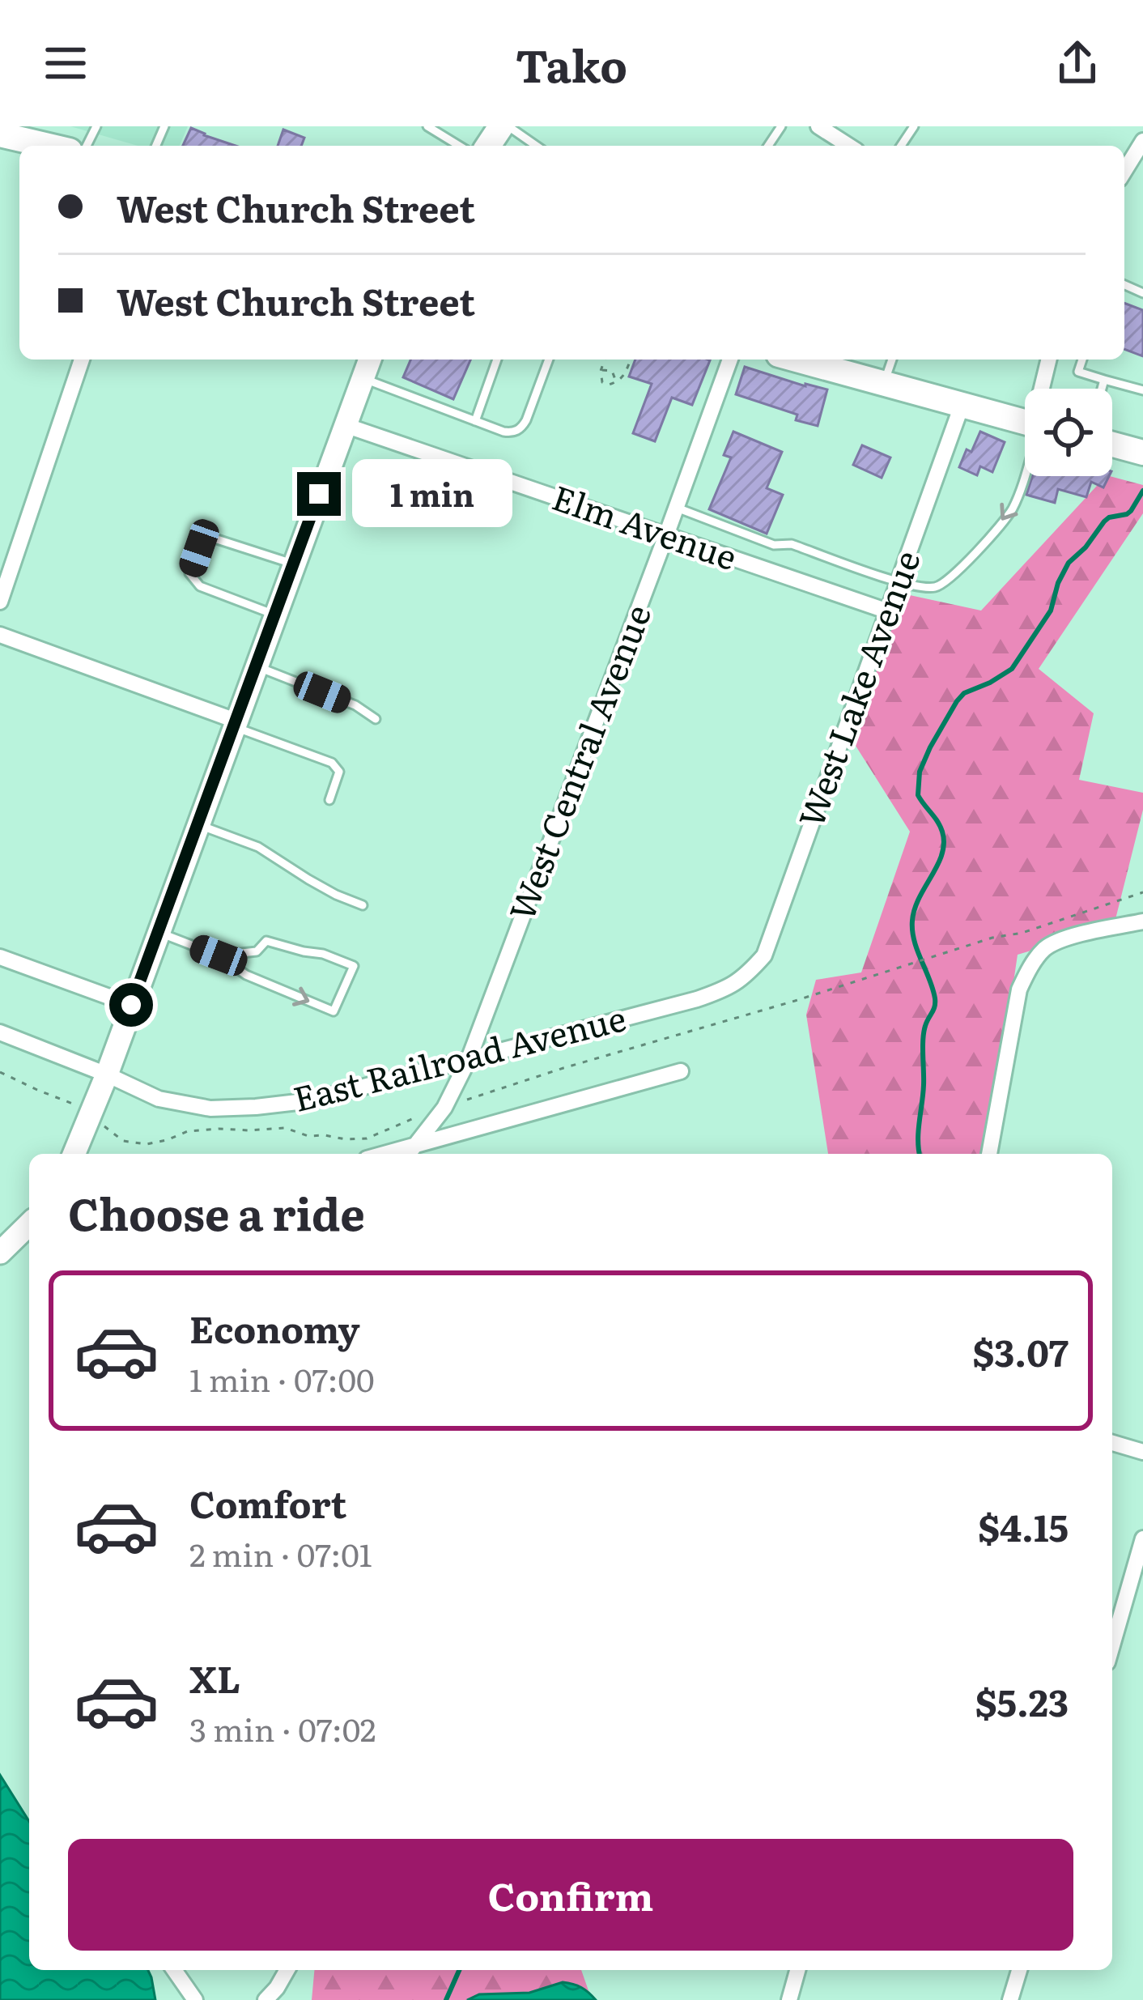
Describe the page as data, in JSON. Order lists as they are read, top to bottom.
{
  "streets": {
    "street": [
      "Elm Avenue",
      "West Lake Avenue",
      "West Central Avenue",
      "East Railroad Avenue"
    ]
  },
  "crossings": [
    ["Elm Avenue", "West Lake Avenue"],
    ["Elm Avenue", "West Central Avenue"],
    ["West Lake Avenue", "East Railroad Avenue"],
    ["West Central Avenue", "East Railroad Avenue"]
  ],
  "page": {
    "header": "Tako",
    "banner": ["West Church Street", "West Church Street"],
    "bubble": "1 min",
    "heading": "Choose a ride",
    "list": [
      {
        "name": "Economy",
        "note": "1 min · 07:00",
        "value": "$3.07"
      },
      {
        "name": "Comfort",
        "note": "2 min · 07:01",
        "value": "$4.15"
      },
      {
        "name": "XL",
        "note": "3 min · 07:02",
        "value": "$5.23"
      }
    ],
    "buttons": "Confirm"
  }
}
